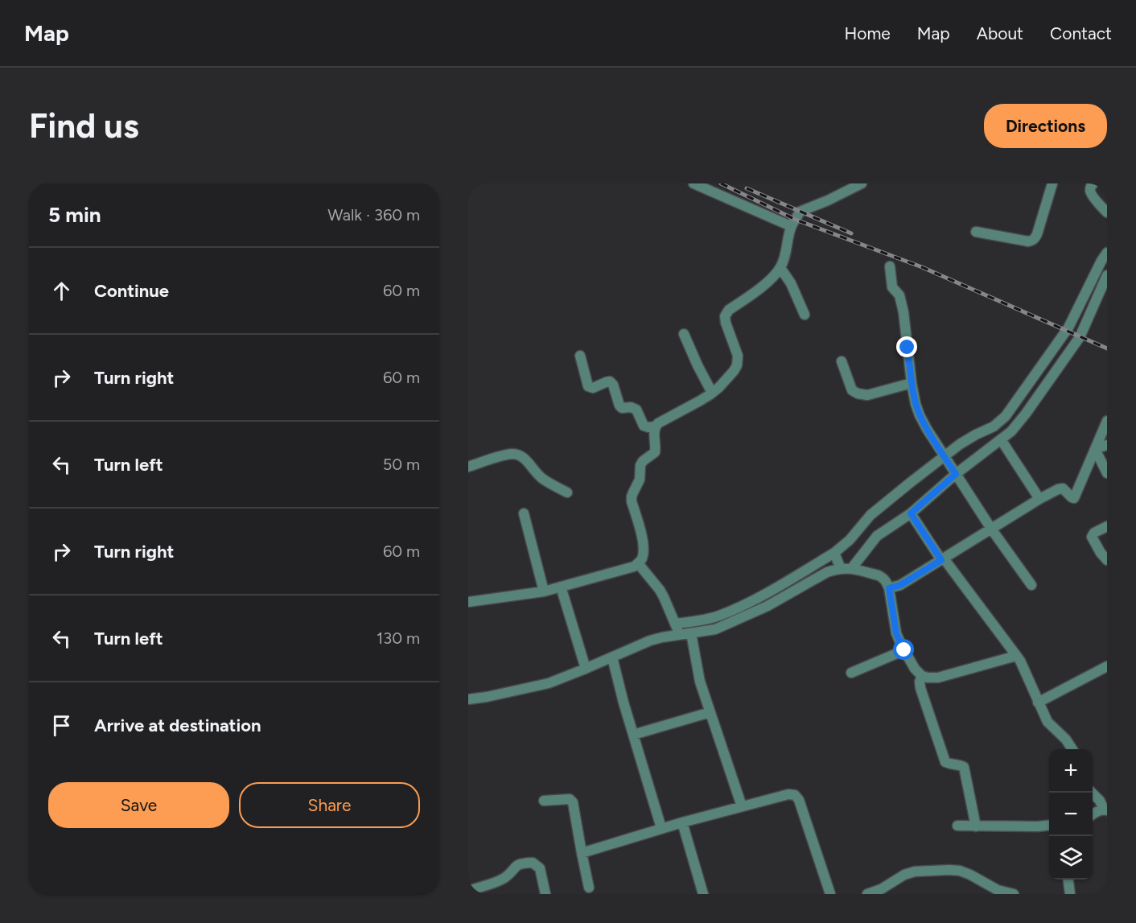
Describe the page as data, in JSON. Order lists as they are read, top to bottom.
{
  "page": {
    "header": "Map",
    "nav": [
      "Home",
      "Map",
      "About",
      "Contact"
    ],
    "buttons": [
      "Directions",
      ["Save", "Share"]
    ],
    "title": "Find us",
    "heading": ["5 min", "Walk · 360 m"],
    "list": [
      ["Continue", "60 m"],
      ["Turn right", "60 m"],
      ["Turn left", "50 m"],
      ["Turn right", "60 m"],
      ["Turn left", "130 m"],
      "Arrive at destination"
    ],
    "map_buttons": ["+", "−"]
  }
}
